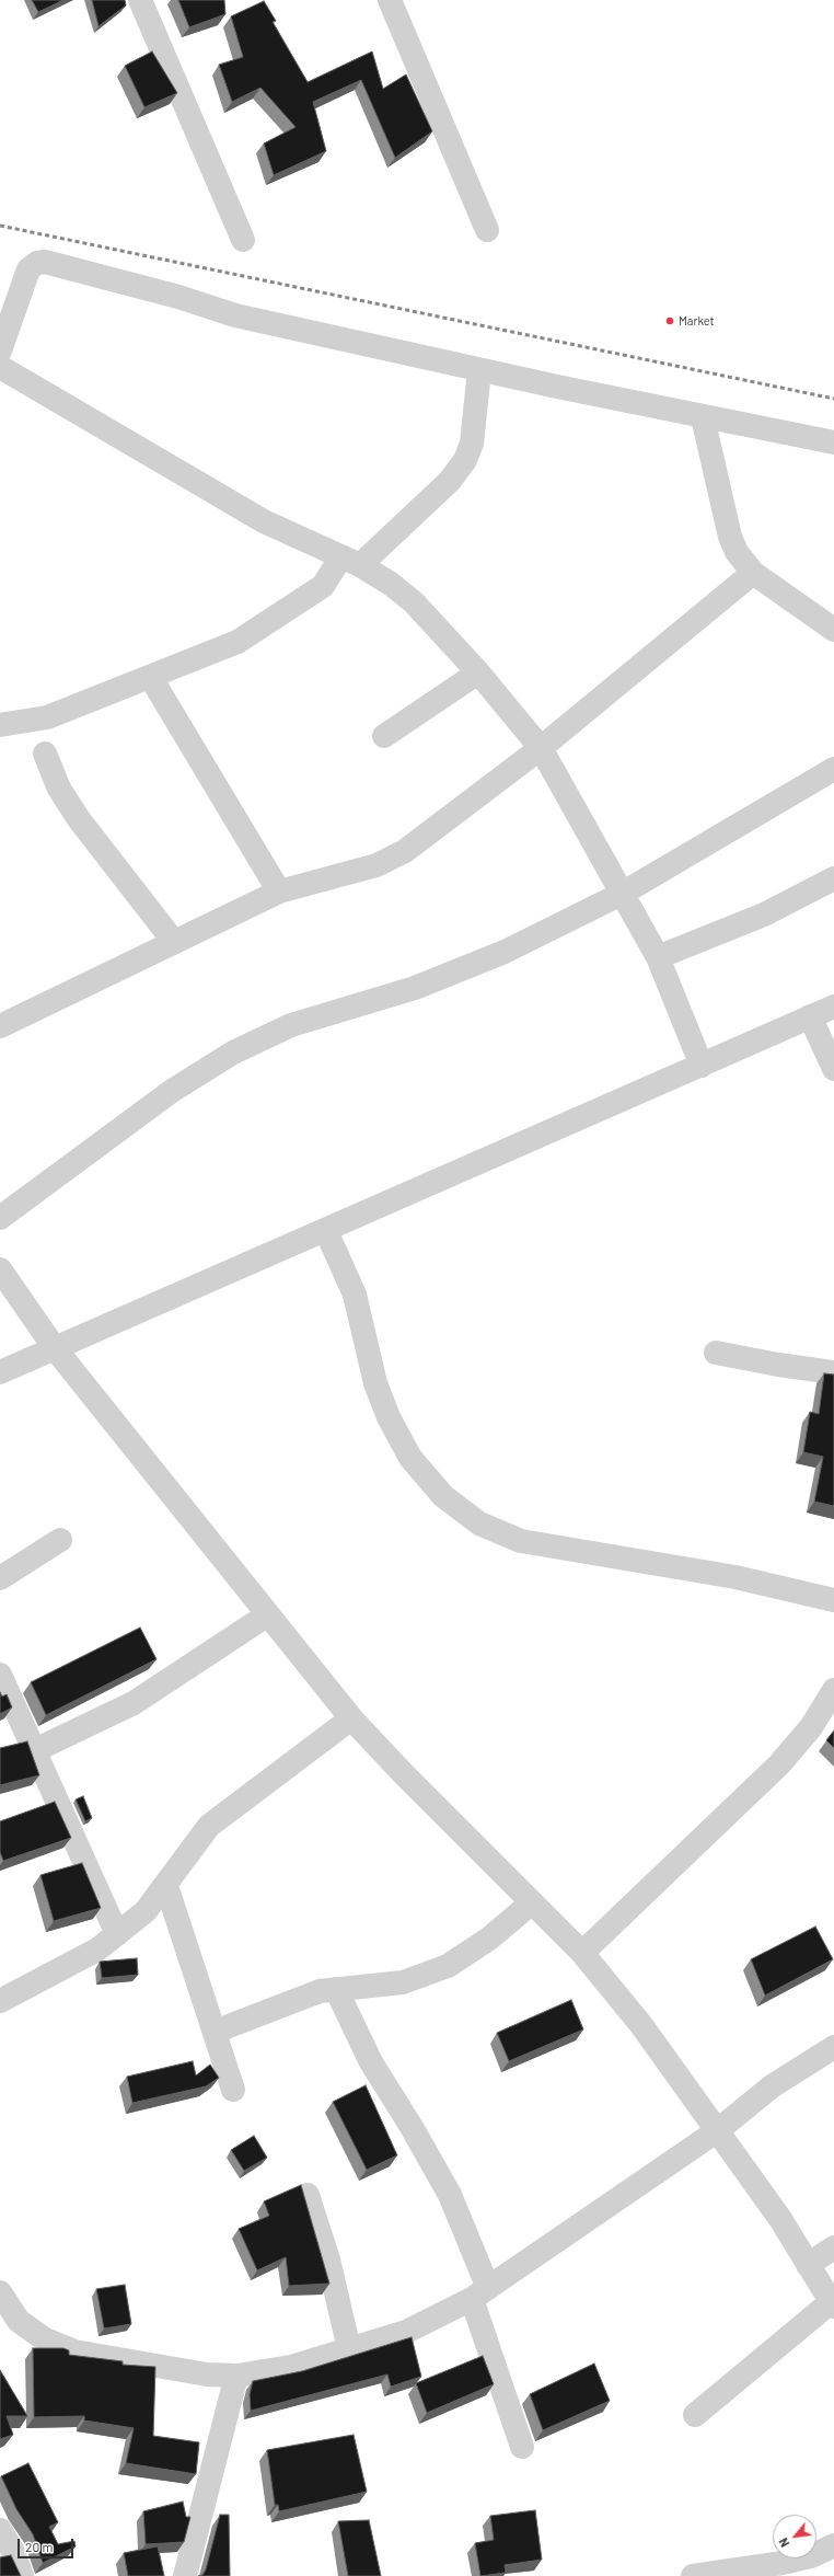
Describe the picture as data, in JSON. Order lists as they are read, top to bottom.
{
  "places": ["Market"],
  "scale_bar": "20 m",
  "north": "bottom left"
}
